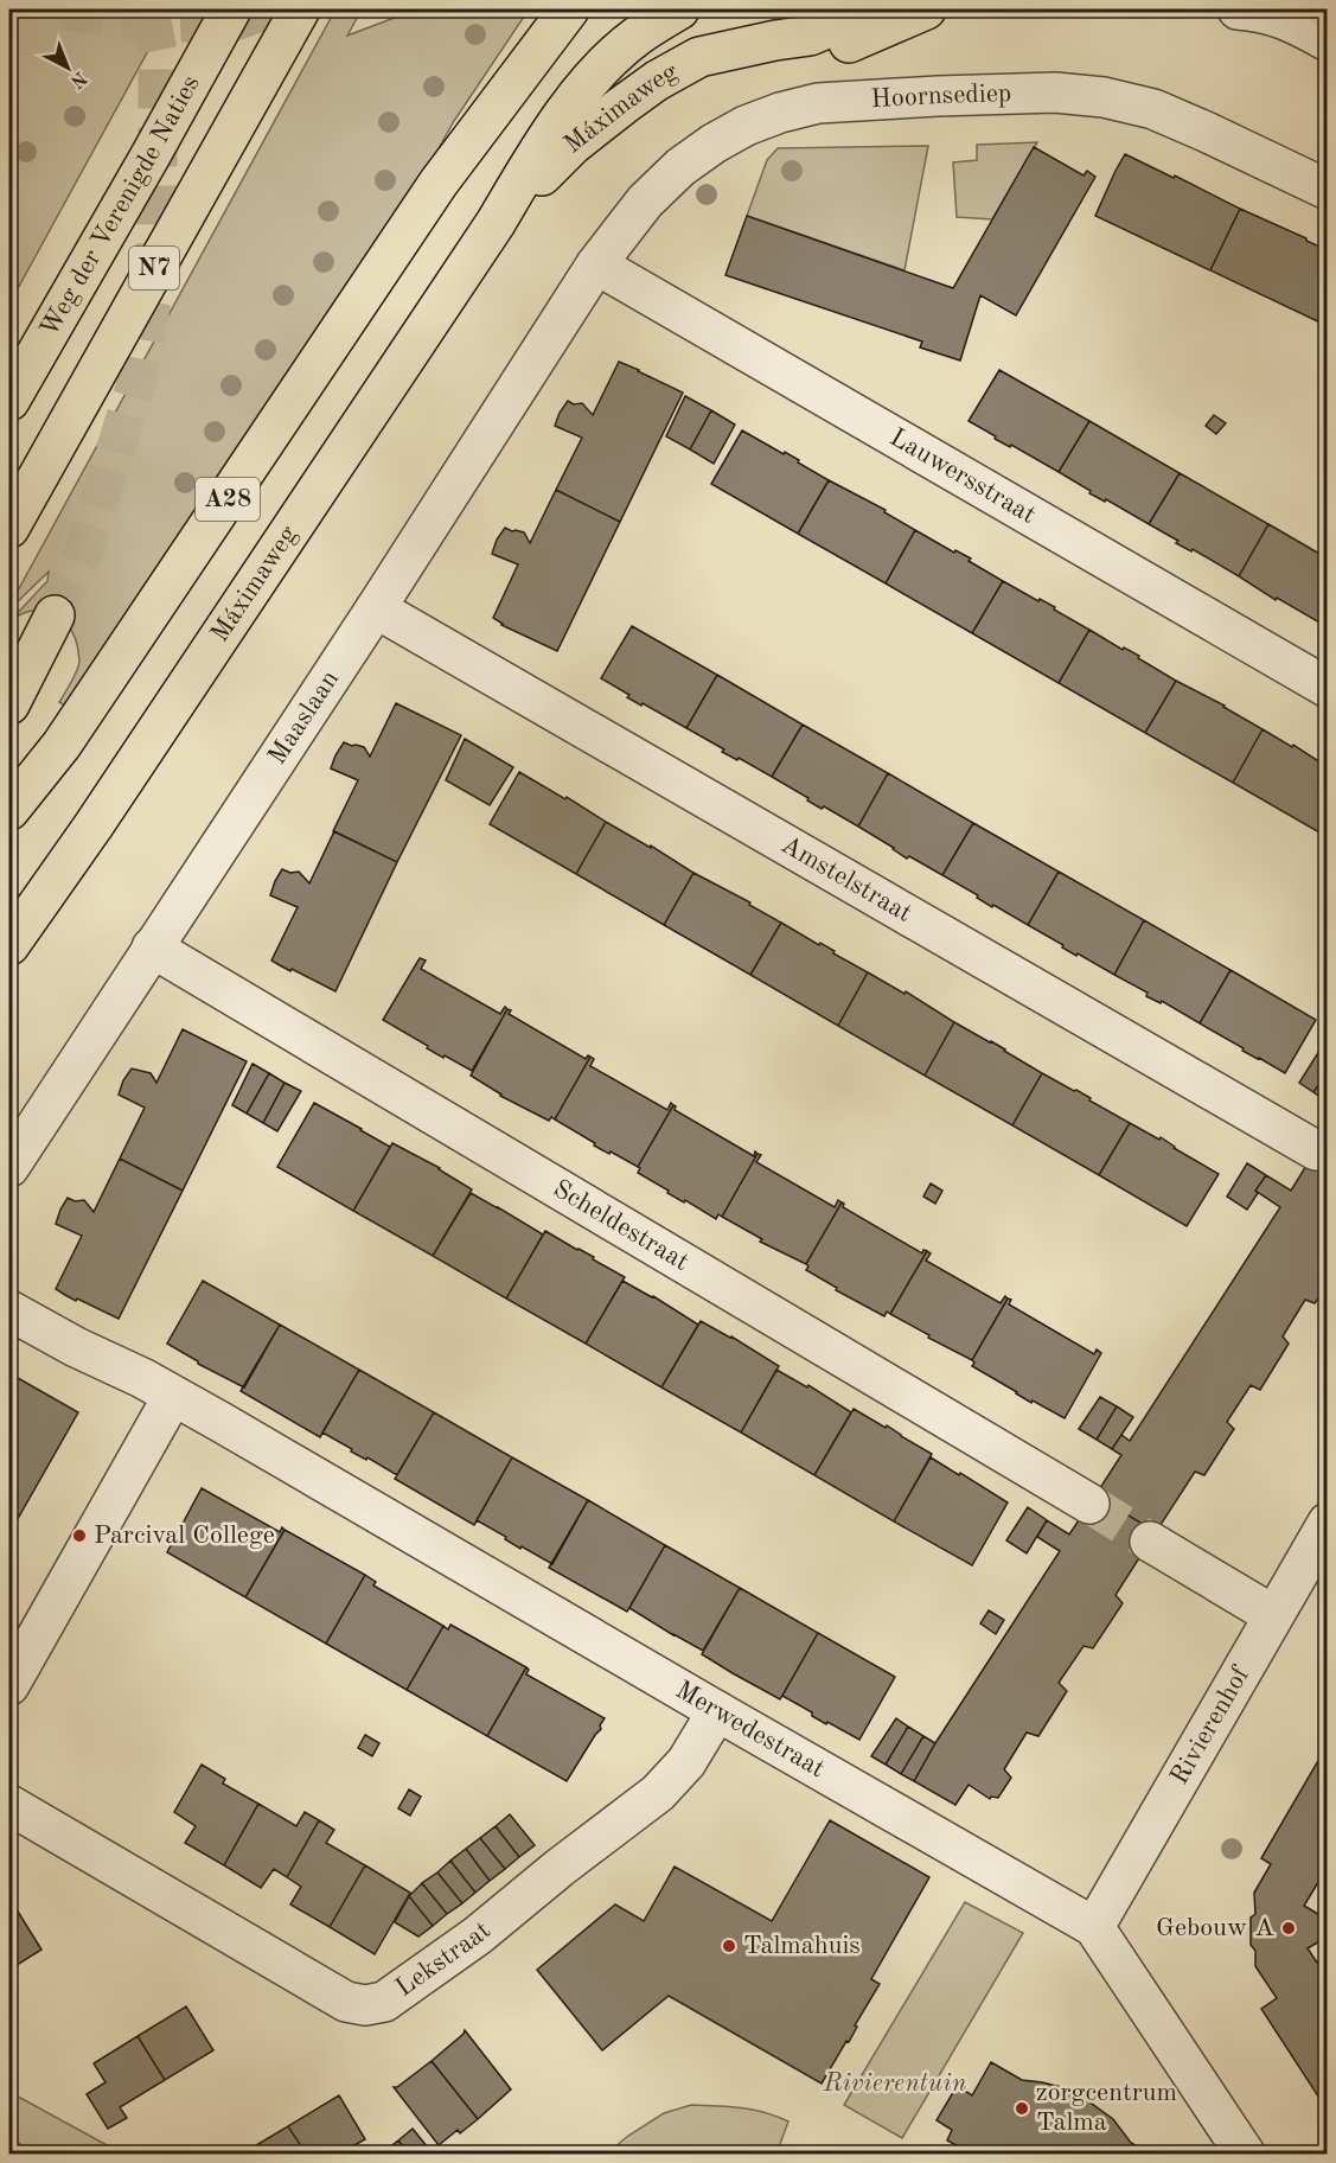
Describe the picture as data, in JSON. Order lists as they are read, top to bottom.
{
  "streets": {
    "main road": [
      "Máximaweg",
      "Weg der Verenigde Naties",
      "N7",
      "A28"
    ],
    "street": [
      "Hoornsediep",
      "Lauwersstraat",
      "Maaslaan",
      "Amstelstraat",
      "Scheldestraat",
      "Rivierenhof",
      "Merwedestraat",
      "Lekstraat"
    ]
  },
  "crossings": [
    ["Hoornsediep", "Lauwersstraat"],
    ["Hoornsediep", "Maaslaan"],
    ["Lauwersstraat", "Maaslaan"],
    ["Maaslaan", "Amstelstraat"],
    ["Maaslaan", "Scheldestraat"],
    ["Rivierenhof", "Merwedestraat"],
    ["Merwedestraat", "Lekstraat"]
  ],
  "parks": ["Rivierentuin"],
  "places": [
    "Parcival College",
    "Gebouw A",
    "Talmahuis",
    "zorgcentrum Talma"
  ],
  "north": "bottom right"
}
